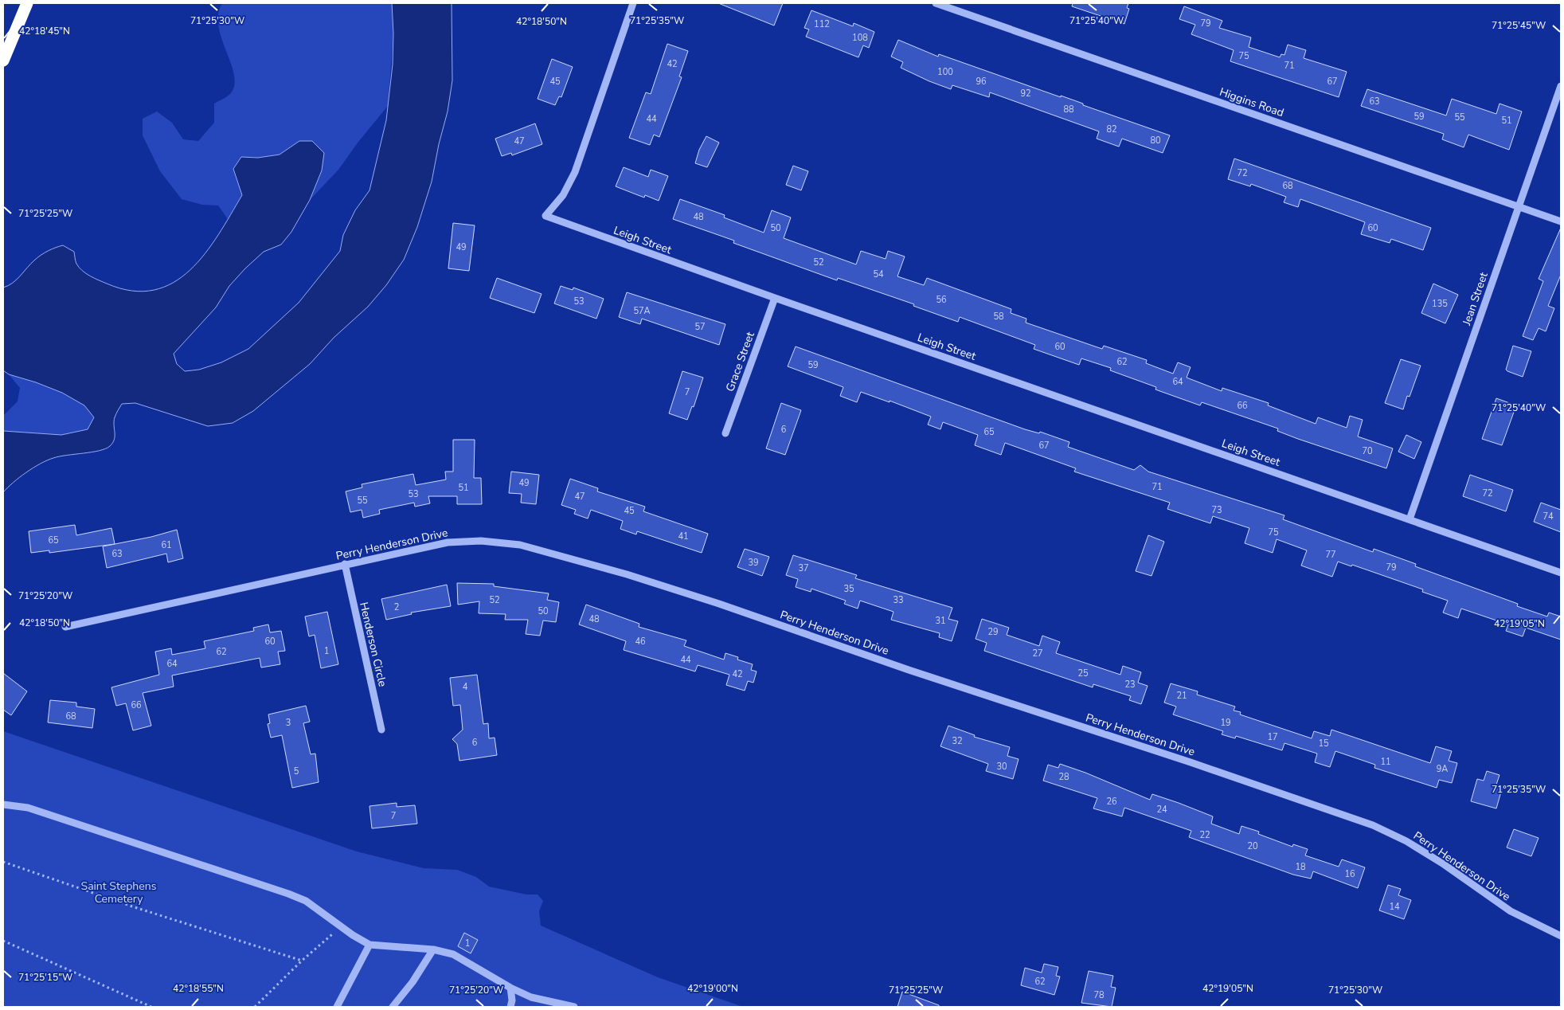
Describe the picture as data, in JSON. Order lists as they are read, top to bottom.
{
  "streets": {
    "street": [
      "Higgins Road",
      "Leigh Street",
      "Jean Street",
      "Grace Street",
      "Perry Henderson Drive",
      "Henderson Circle"
    ]
  },
  "crossings": [
    ["Higgins Road", "Jean Street"],
    ["Leigh Street", "Jean Street"],
    ["Leigh Street", "Grace Street"],
    ["Perry Henderson Drive", "Henderson Circle"]
  ],
  "parks": ["Saint Stephens Cemetery"],
  "house_numbers": [
    "79",
    "112",
    "108",
    "75",
    "42",
    "71",
    "100",
    "45",
    "96",
    "67",
    "92",
    "63",
    "88",
    "59",
    "55",
    "44",
    "51",
    "82",
    "80",
    "47",
    "72",
    "68",
    "48",
    "50",
    "60",
    "49",
    "52",
    "54",
    "56",
    "53",
    "135",
    "57A",
    "58",
    "57",
    "60",
    "62",
    "59",
    "64",
    "7",
    "66",
    "6",
    "65",
    "67",
    "70",
    "49",
    "71",
    "51",
    "72",
    "53",
    "47",
    "55",
    "73",
    "45",
    "74",
    "75",
    "41",
    "65",
    "61",
    "63",
    "77",
    "39",
    "79",
    "37",
    "35",
    "52",
    "33",
    "2",
    "50",
    "48",
    "31",
    "29",
    "60",
    "46",
    "1",
    "62",
    "27",
    "44",
    "64",
    "25",
    "42",
    "23",
    "4",
    "21",
    "66",
    "68",
    "3",
    "19",
    "17",
    "32",
    "6",
    "15",
    "11",
    "30",
    "9A",
    "5",
    "28",
    "26",
    "24",
    "7",
    "22",
    "20",
    "18",
    "16",
    "14",
    "1",
    "62",
    "78"
  ],
  "coordinates": [
    "71°25'40\"W",
    "71°25'30\"W",
    "71°25'35\"W",
    "42°18'50\"N",
    "71°25'45\"W",
    "42°18'45\"N",
    "71°25'25\"W",
    "71°25'20\"W",
    "42°19'05\"N",
    "71°25'15\"W",
    "42°18'55\"N",
    "42°19'00\"N"
  ]
}
